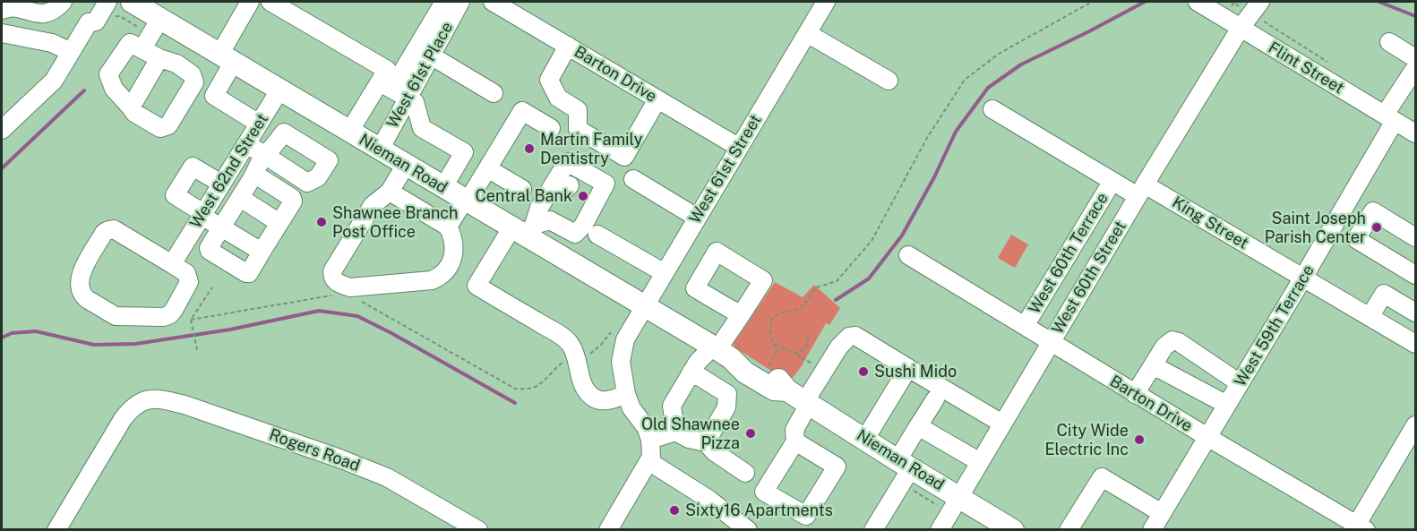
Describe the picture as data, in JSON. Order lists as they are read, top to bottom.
{
  "streets": {
    "main road": ["Nieman Road"],
    "street": [
      "Flint Street",
      "Barton Drive",
      "West 61st Place",
      "West 61st Street",
      "West 62nd Street",
      "King Street",
      "West 60th Terrace",
      "West 60th Street",
      "West 59th Terrace",
      "Rogers Road"
    ]
  },
  "crossings": [
    ["Flint Street", "West 60th Street"],
    ["Flint Street", "West 59th Terrace"],
    ["Barton Drive", "West 61st Street"],
    ["Barton Drive", "West 60th Terrace"],
    ["Barton Drive", "West 60th Street"],
    ["Barton Drive", "West 59th Terrace"],
    ["West 61st Place", "Nieman Road"],
    ["Nieman Road", "West 61st Street"],
    ["Nieman Road", "West 62nd Street"],
    ["Nieman Road", "West 60th Street"],
    ["King Street", "West 60th Terrace"],
    ["King Street", "West 60th Street"],
    ["King Street", "West 59th Terrace"]
  ],
  "places": [
    "Martin Family Dentistry",
    "Central Bank",
    "Shawnee Branch Post Office",
    "Saint Joseph Parish Center",
    "Sushi Mido",
    "Old Shawnee Pizza",
    "City Wide Electric Inc",
    "Sixty16 Apartments"
  ]
}
